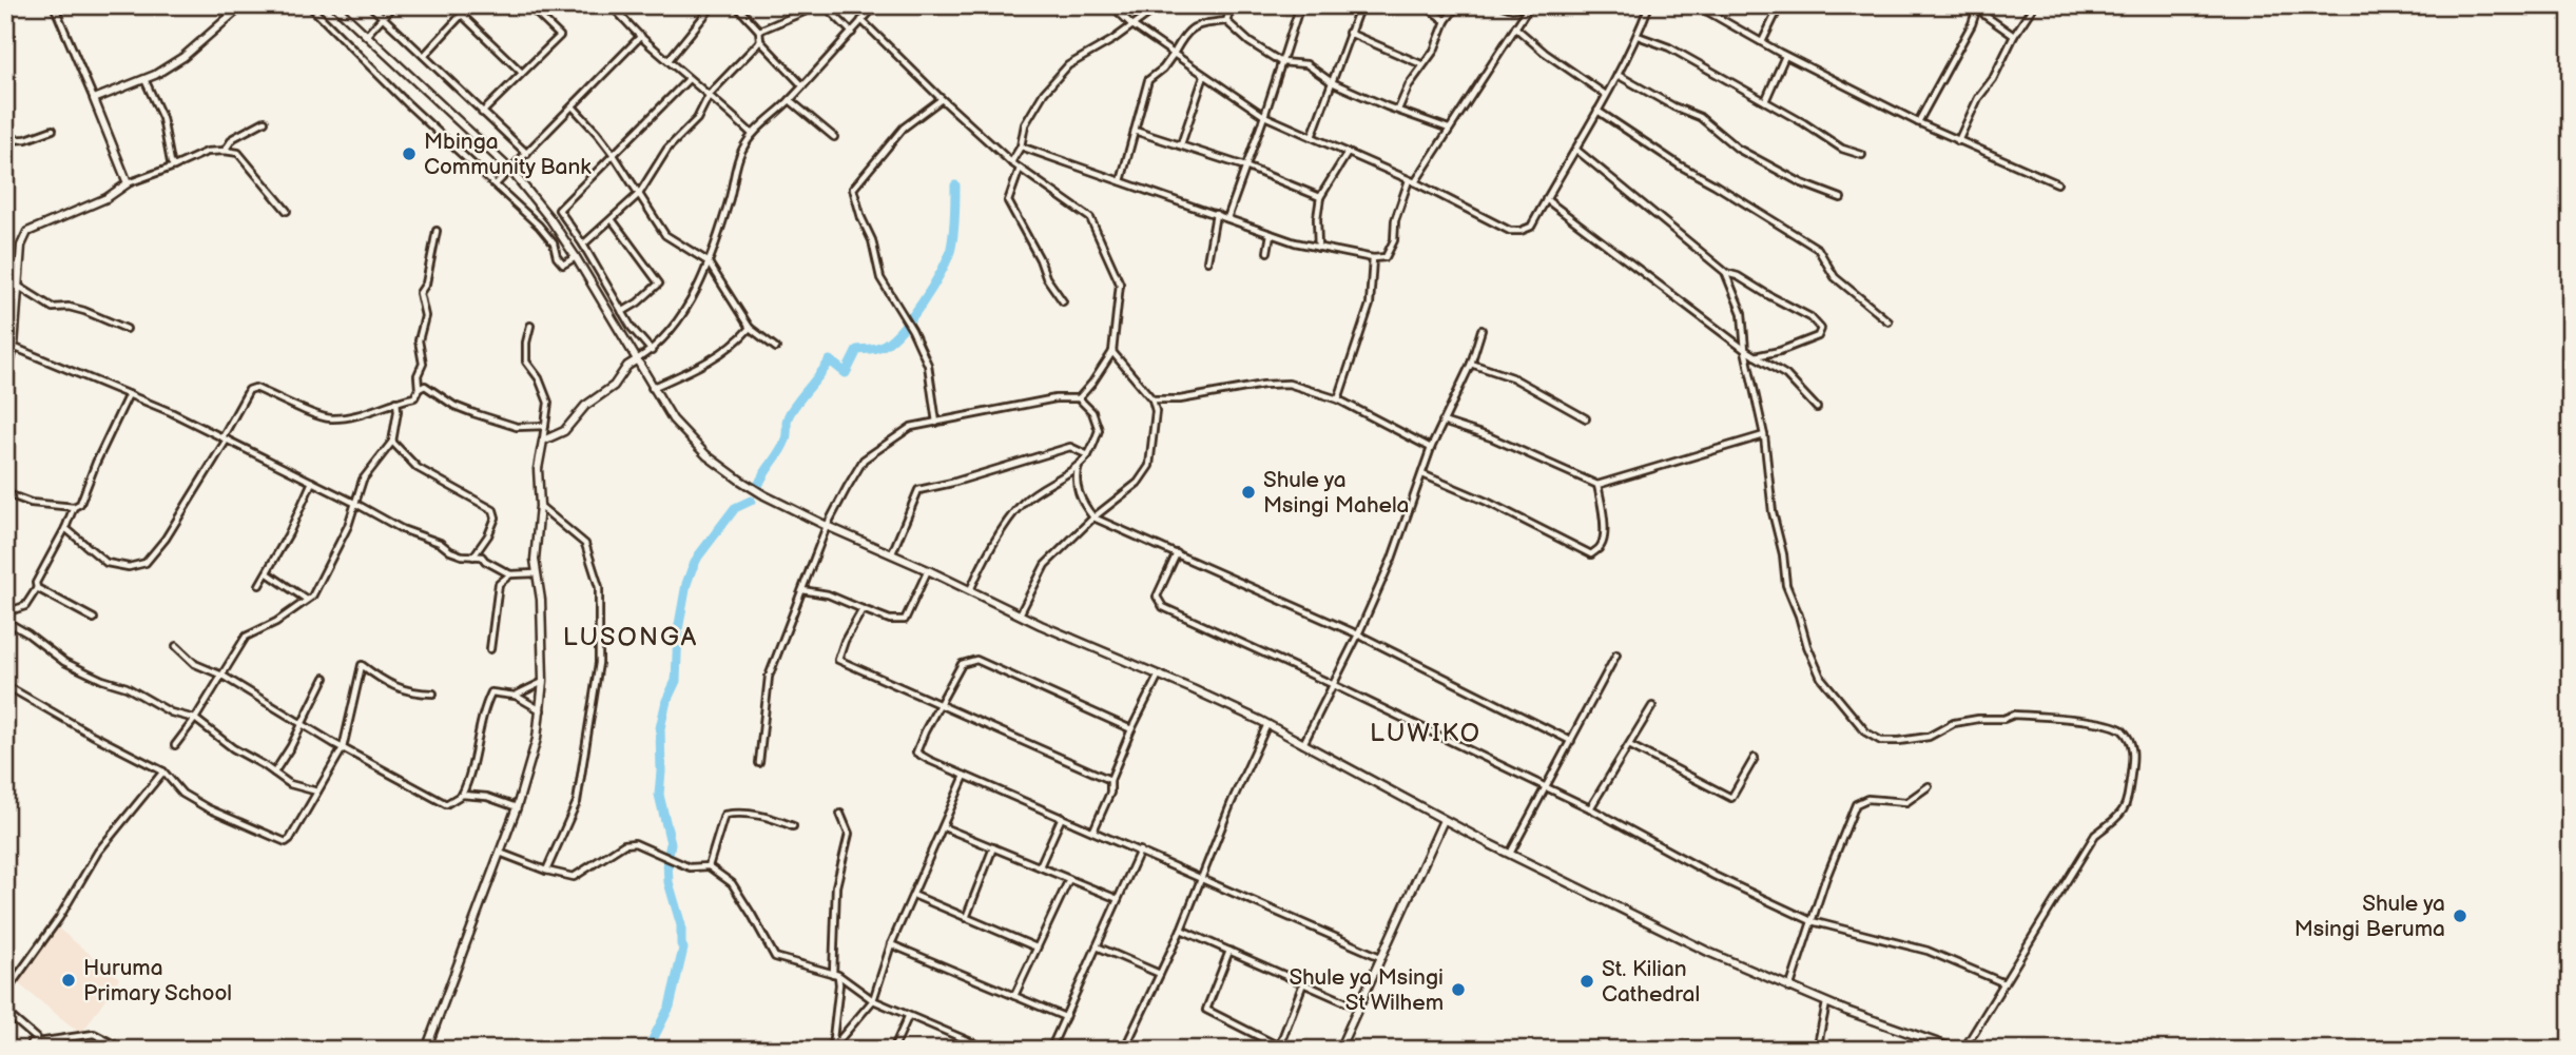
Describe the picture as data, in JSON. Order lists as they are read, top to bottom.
{
  "districts": ["LUSONGA", "LUWIKO"],
  "places": [
    "Mbinga Community Bank",
    "Shule ya Msingi Mahela",
    "Shule ya Msingi Beruma",
    "Huruma Primary School",
    "St. Kilian Cathedral",
    "Shule ya Msingi St Wilhem"
  ]
}
